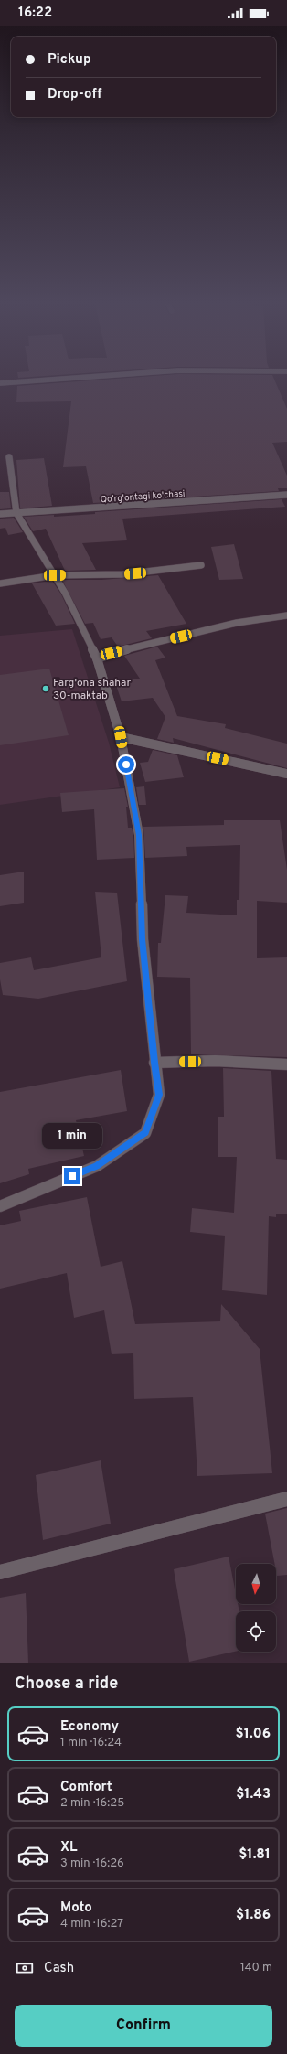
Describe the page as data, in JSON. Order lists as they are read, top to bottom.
{
  "streets": {
    "street": ["Qo'rg'ontagi ko'chasi"]
  },
  "places": ["Farg'ona shahar 30-maktab"],
  "north": "bottom",
  "page": {
    "status": "16:22",
    "banner": ["Pickup", "Drop-off"],
    "bubble": "1 min",
    "heading": "Choose a ride",
    "list": [
      {
        "name": "Economy",
        "note": "1 min · 16:24",
        "value": "$1.06"
      },
      {
        "name": "Comfort",
        "note": "2 min · 16:25",
        "value": "$1.43"
      },
      {
        "name": "XL",
        "note": "3 min · 16:26",
        "value": "$1.81"
      },
      {
        "name": "Moto",
        "note": "4 min · 16:27",
        "value": "$1.86"
      }
    ],
    "pay": ["Cash", "140 m"],
    "buttons": "Confirm"
  }
}
